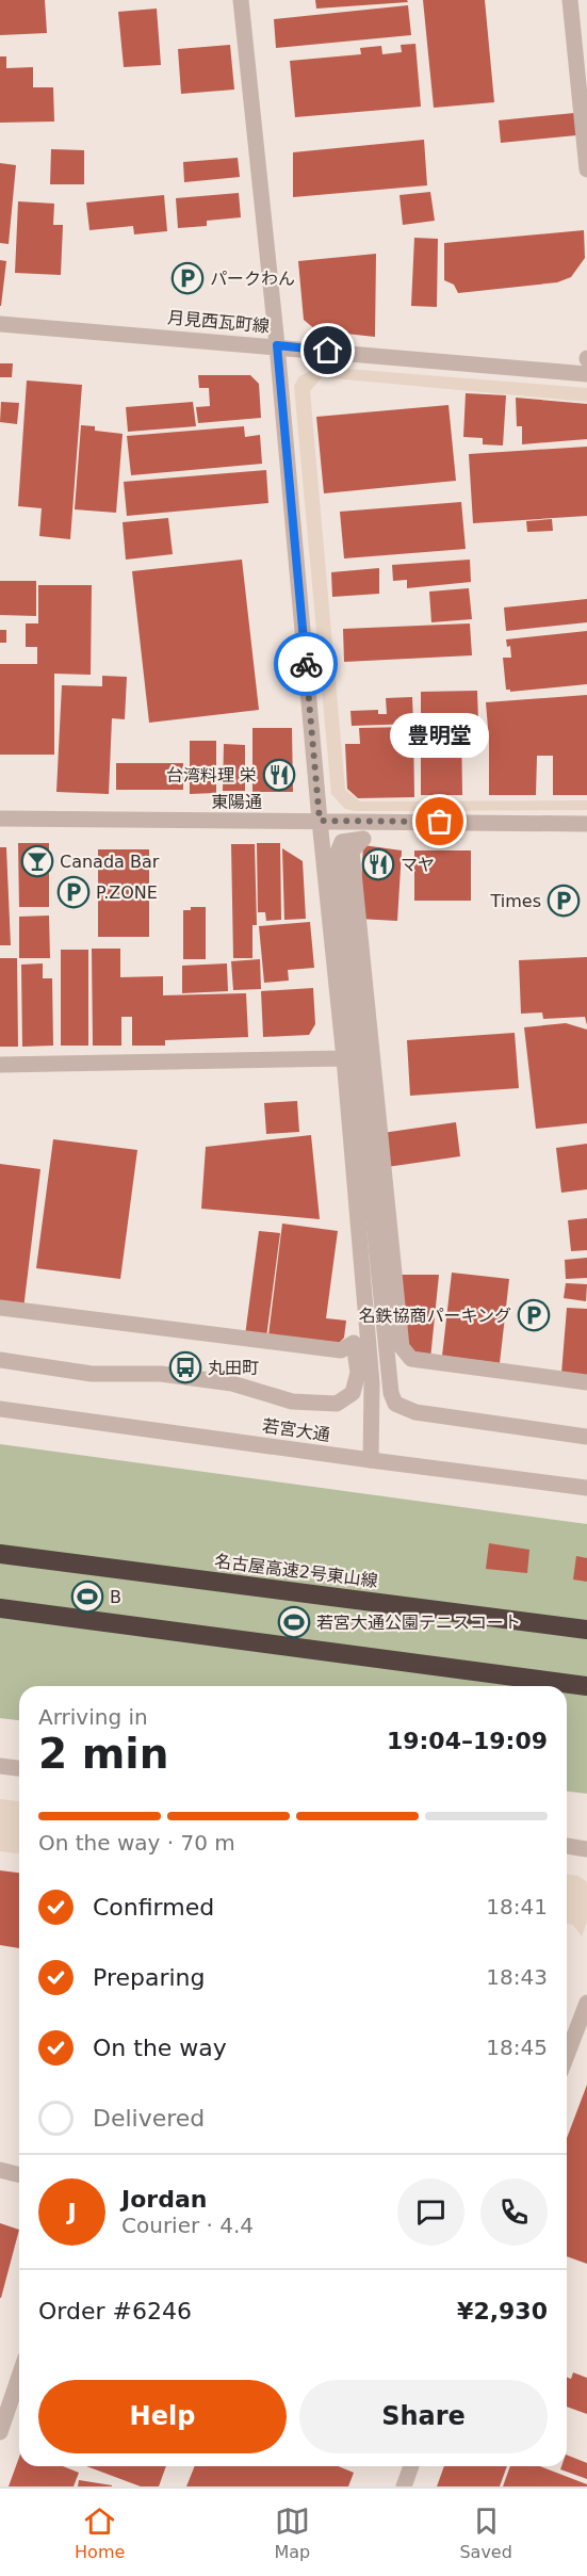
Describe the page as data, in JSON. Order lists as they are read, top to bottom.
{
  "streets": {
    "highway": ["名古屋高速2号東山線"],
    "street": ["月見西瓦町線", "東陽通", "若宮大通"]
  },
  "places": {
    "parking": [
      "パークわん",
      "P.ZONE",
      "Times",
      "名鉄協商パーキング"
    ],
    "restaurant": ["台湾料理 栄", "マヤ"],
    "other": ["豊明堂"],
    "bar": ["Canada Bar"],
    "bus stop": ["丸田町"],
    "sports": ["B", "若宮大通公園テニスコート"]
  },
  "page": {
    "bubble": "豊明堂",
    "heading": ["2 min", "Arriving in", "19:04–19:09"],
    "panel": [
      "Jordan",
      "Courier · 4.4",
      "Order #6246",
      "¥2,930"
    ],
    "bar": "On the way · 70 m",
    "list": [
      ["Confirmed", "18:41"],
      ["Preparing", "18:43"],
      ["On the way", "18:45"],
      "Delivered"
    ],
    "round": "J",
    "buttons": ["Help", "Share"],
    "tabs": ["Home", "Map", "Saved"]
  }
}
